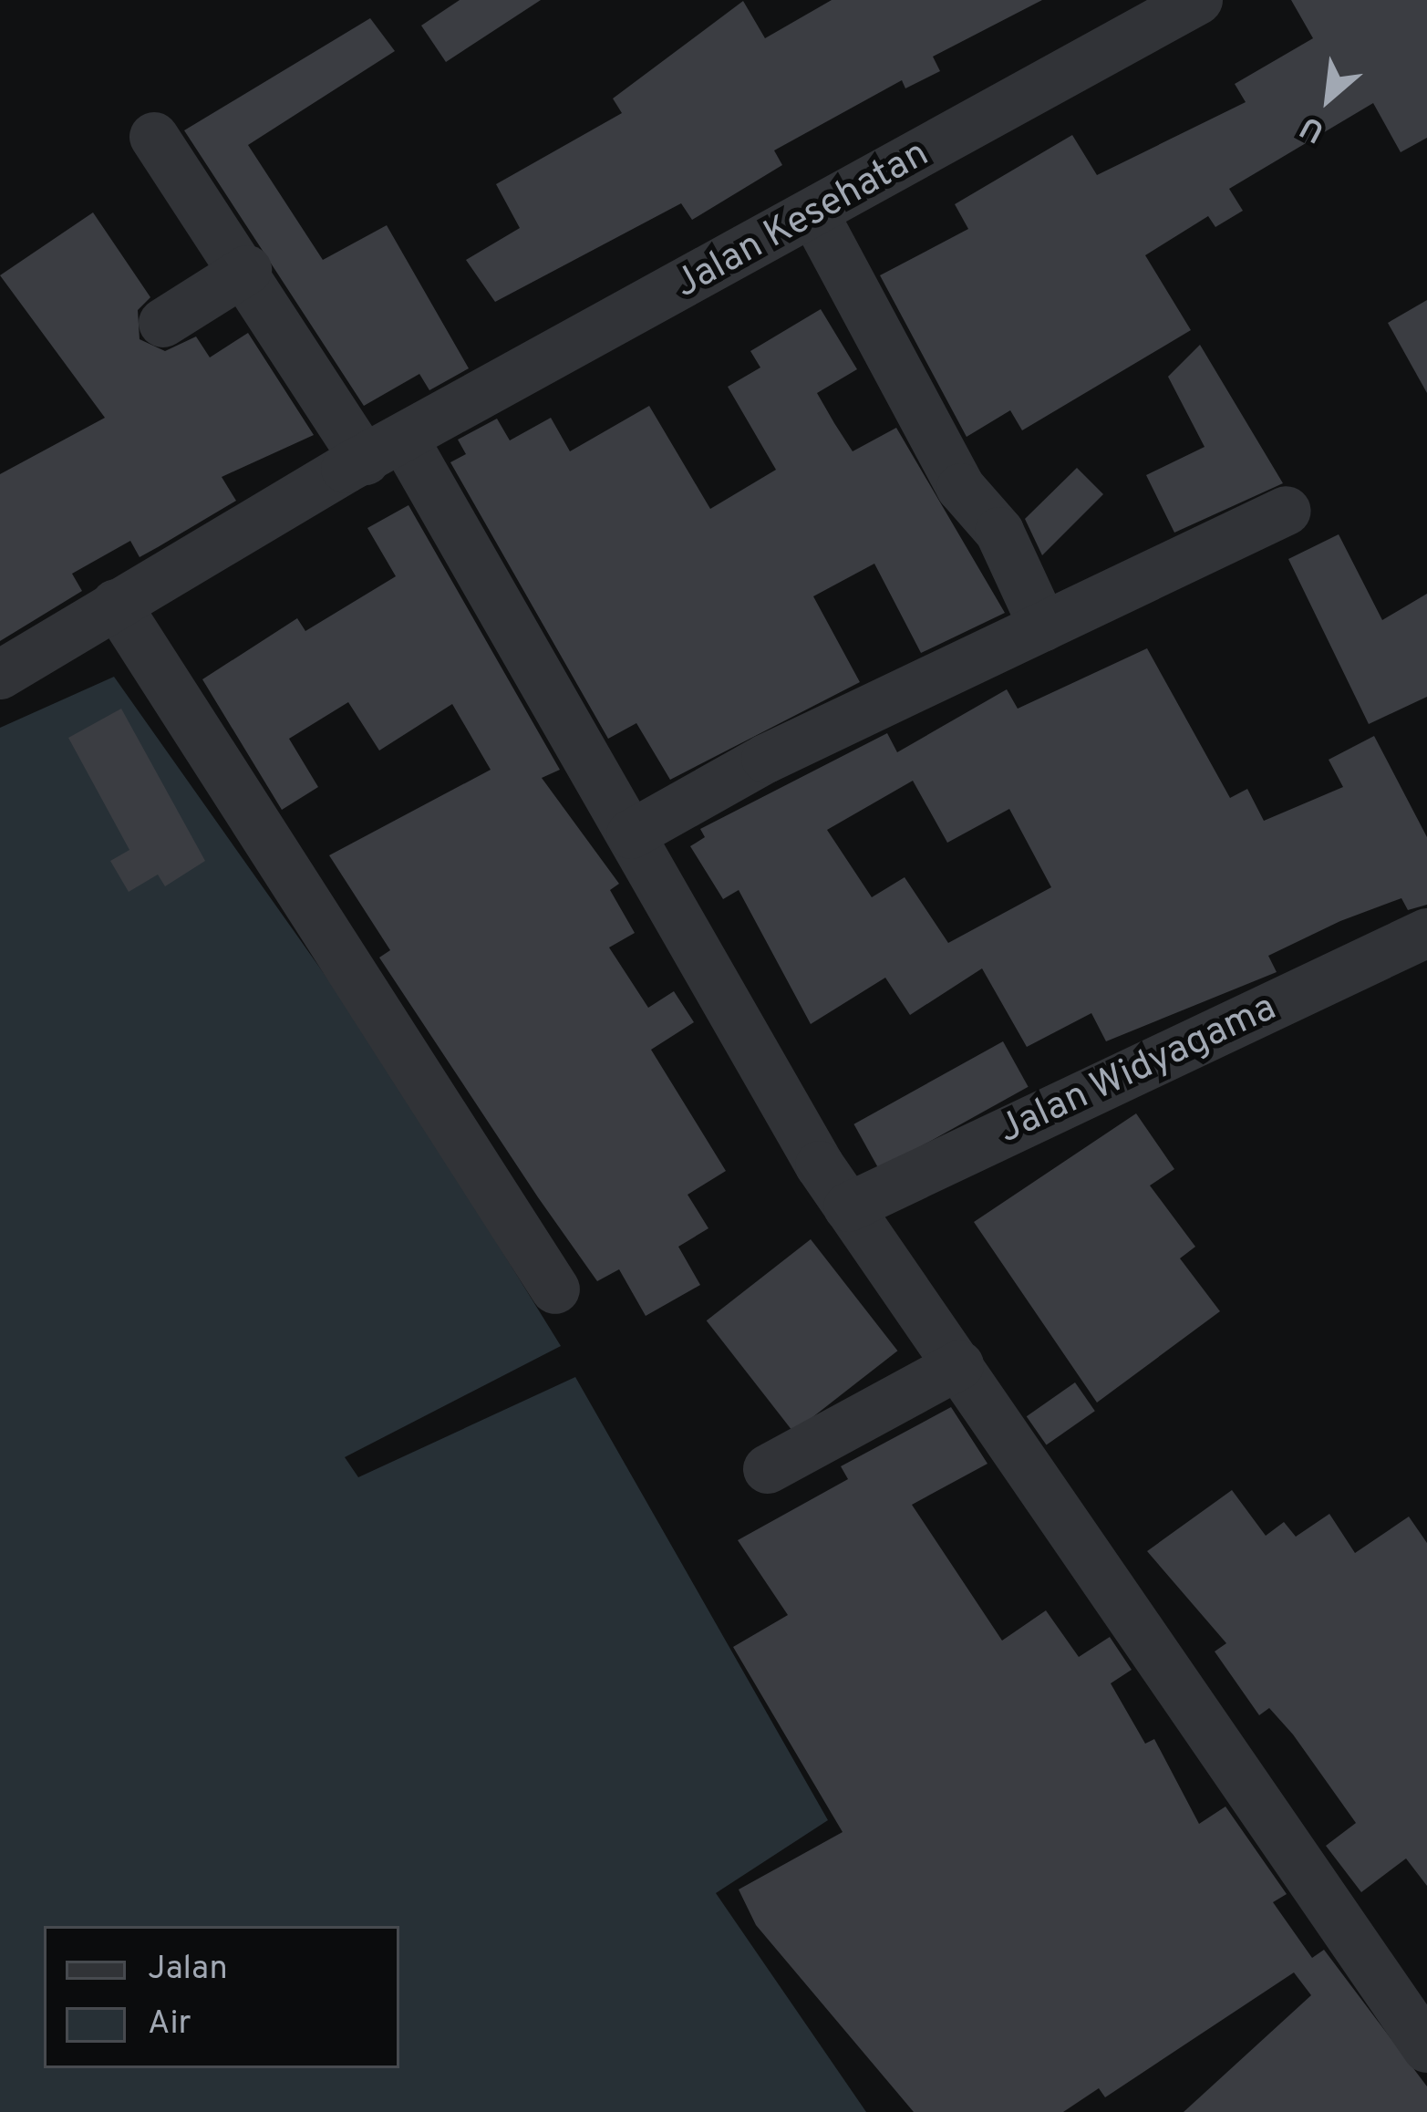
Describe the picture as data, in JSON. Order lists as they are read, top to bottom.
{
  "streets": {
    "street": ["Jalan Kesehatan", "Jalan Widyagama"]
  },
  "legend": ["Jalan", "Air"],
  "north": "bottom left"
}
